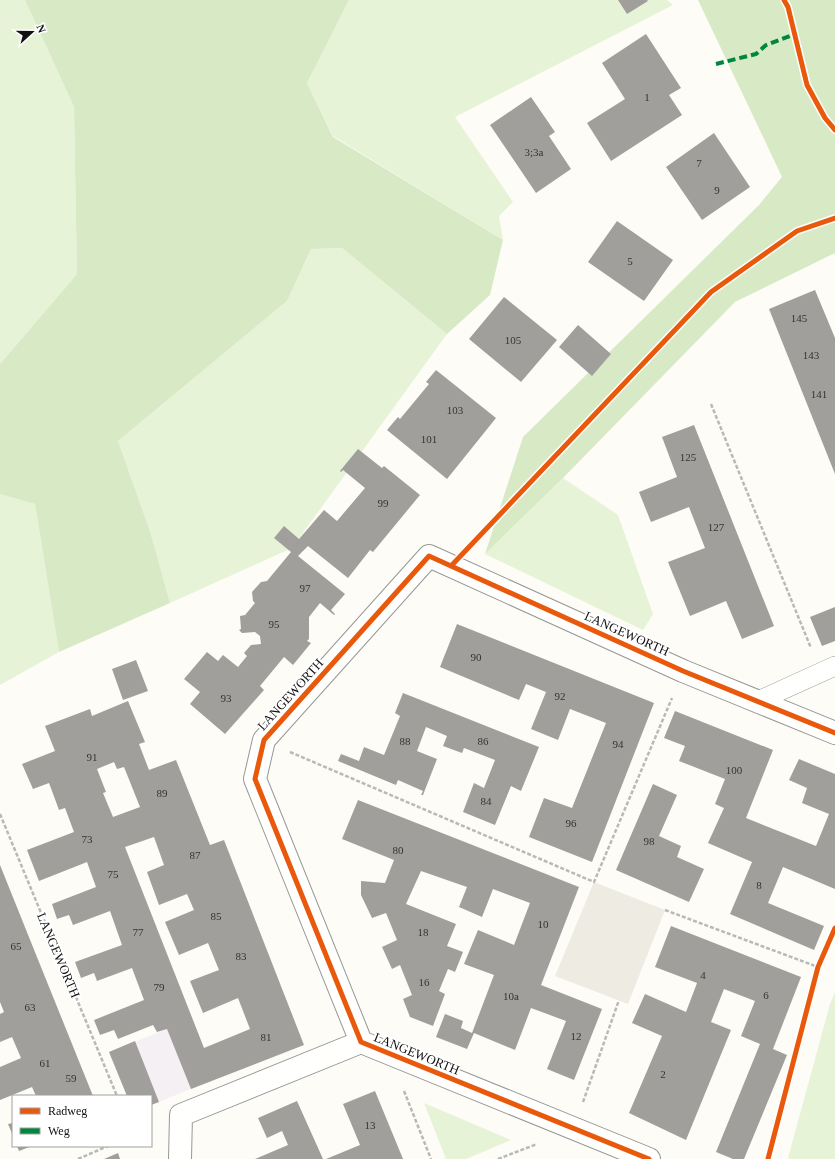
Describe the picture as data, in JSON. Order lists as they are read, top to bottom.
{
  "streets": {
    "street": ["LANGEWORTH"]
  },
  "house_numbers": [
    "1",
    "3;3a",
    "7",
    "9",
    "5",
    "145",
    "105",
    "143",
    "141",
    "103",
    "101",
    "125",
    "99",
    "127",
    "97",
    "95",
    "90",
    "92",
    "93",
    "88",
    "86",
    "94",
    "91",
    "100",
    "89",
    "84",
    "96",
    "73",
    "98",
    "80",
    "87",
    "75",
    "8",
    "85",
    "10",
    "77",
    "18",
    "65",
    "83",
    "4",
    "16",
    "79",
    "6",
    "10a",
    "63",
    "12",
    "81",
    "61",
    "2",
    "59",
    "13"
  ],
  "legend": ["Radweg", "Weg"],
  "north": "right"
}
